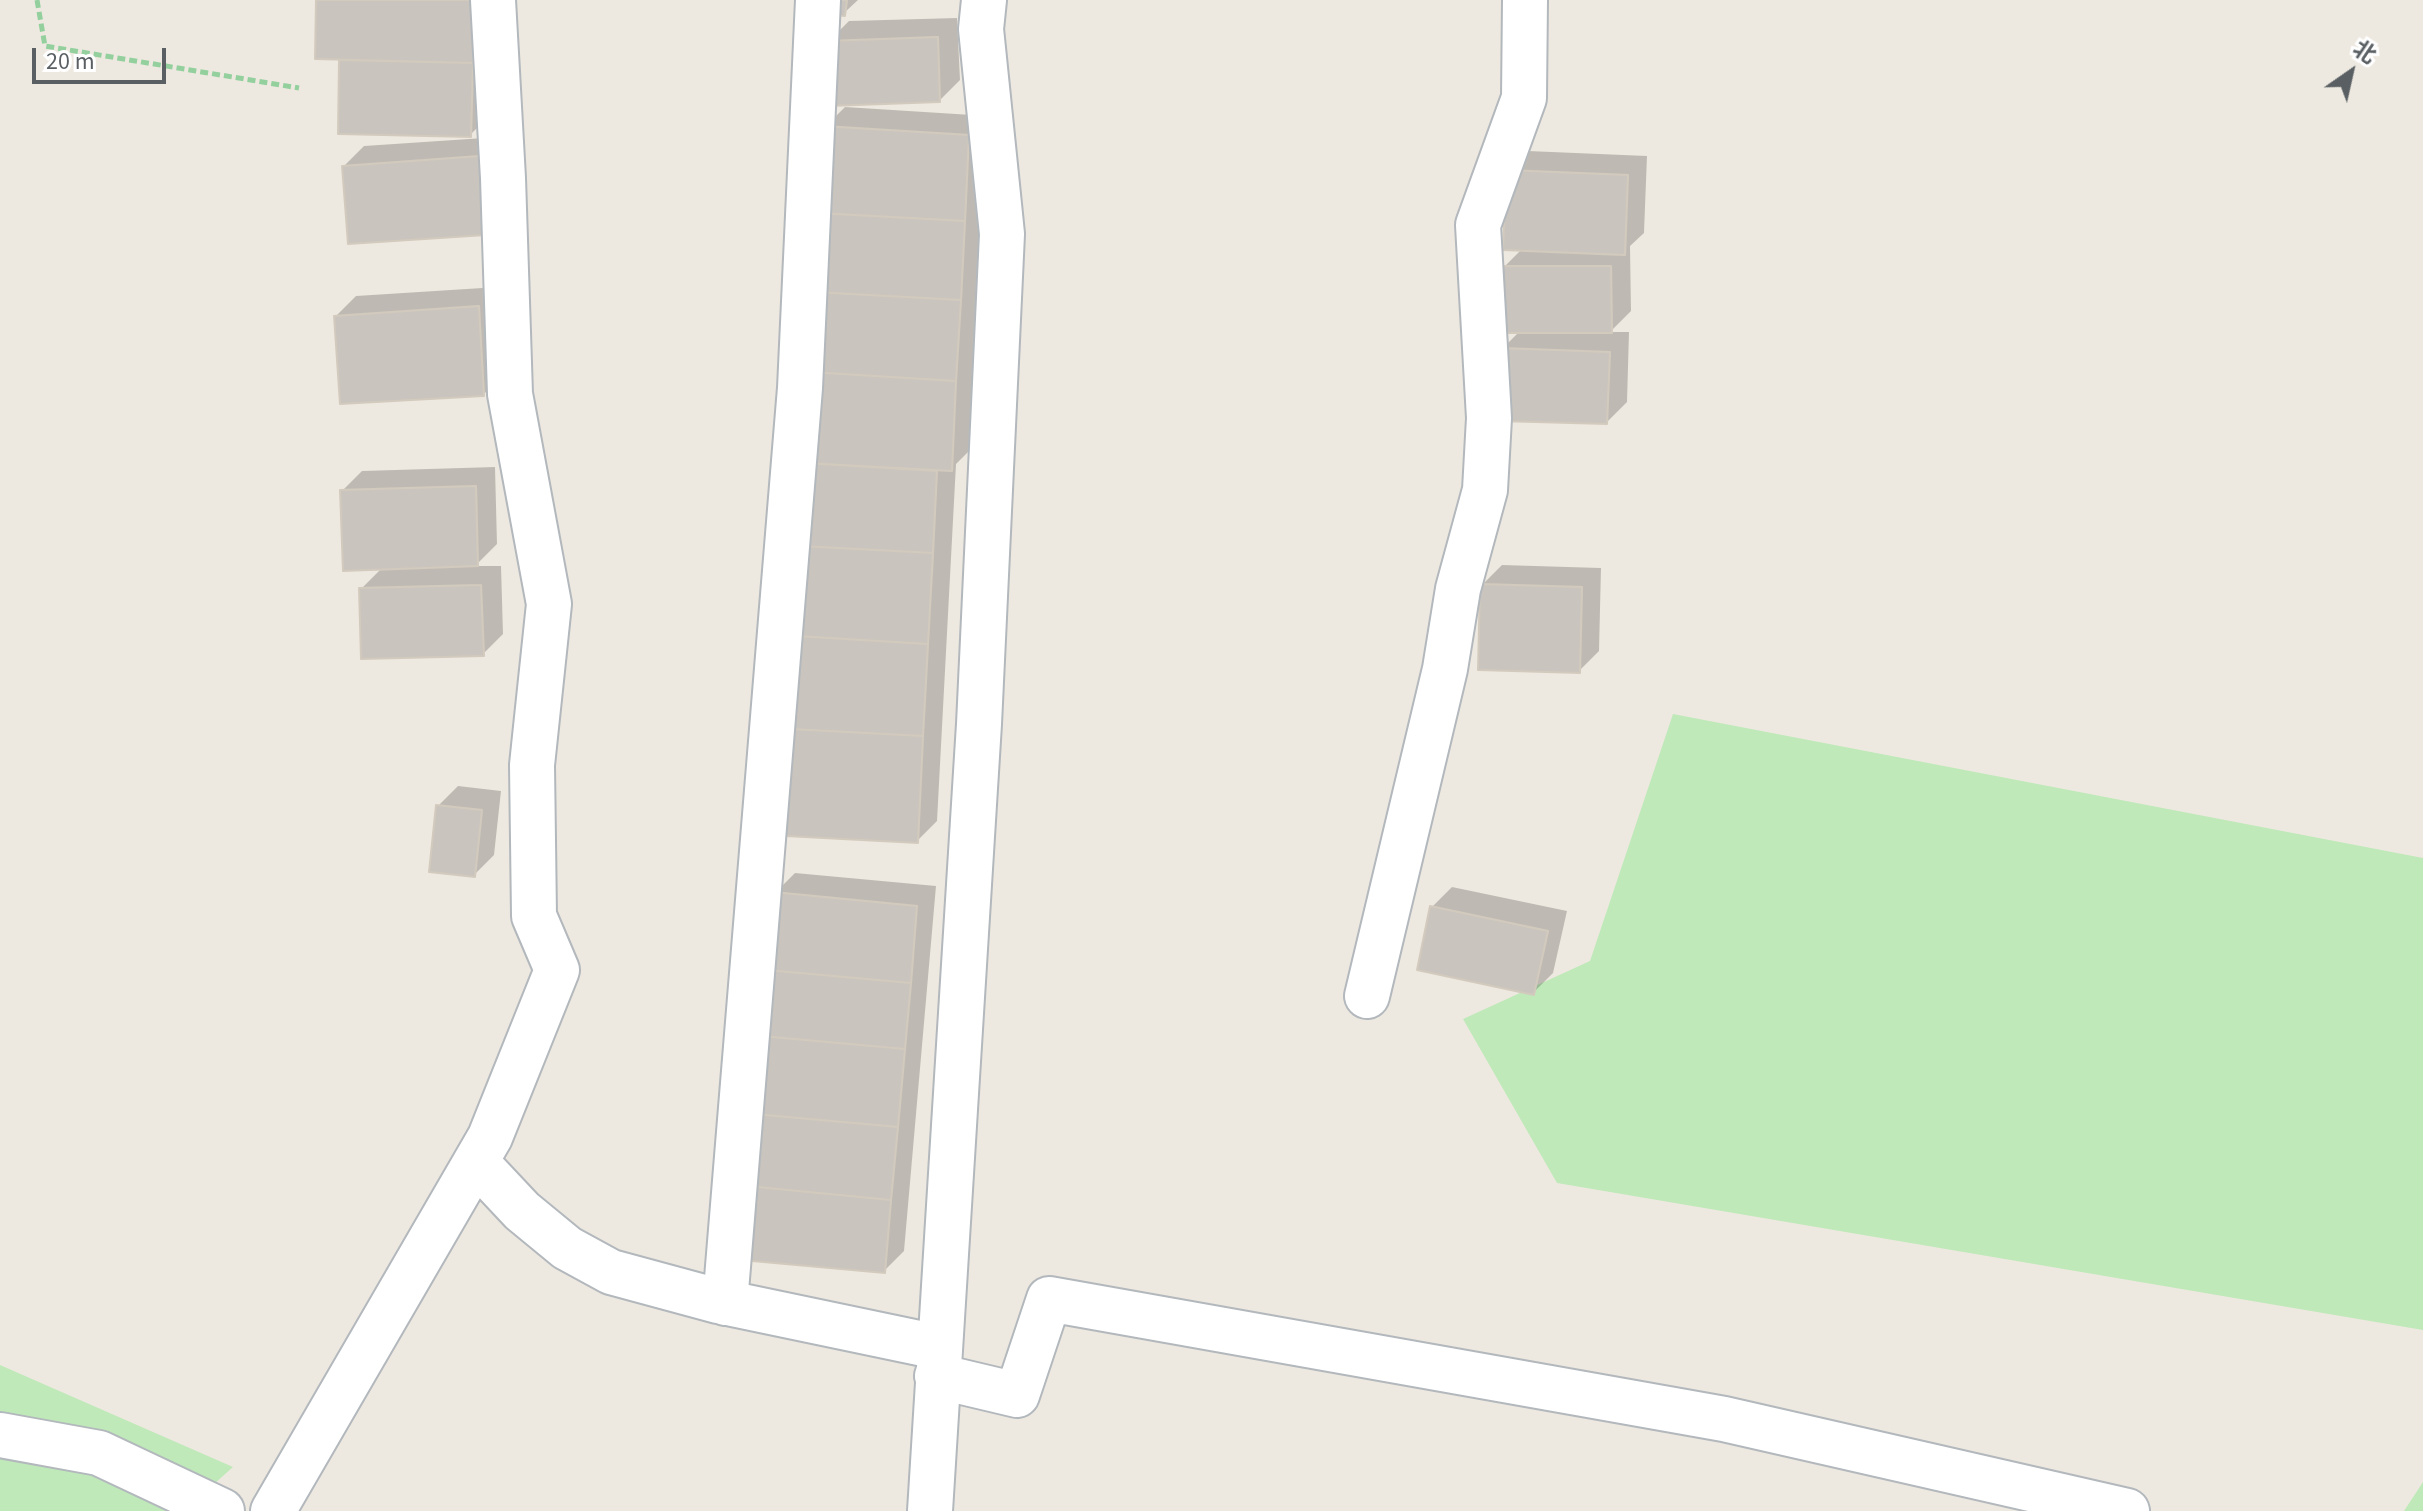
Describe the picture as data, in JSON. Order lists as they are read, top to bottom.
{
  "scale_bar": "20 m",
  "north": "top right"
}
